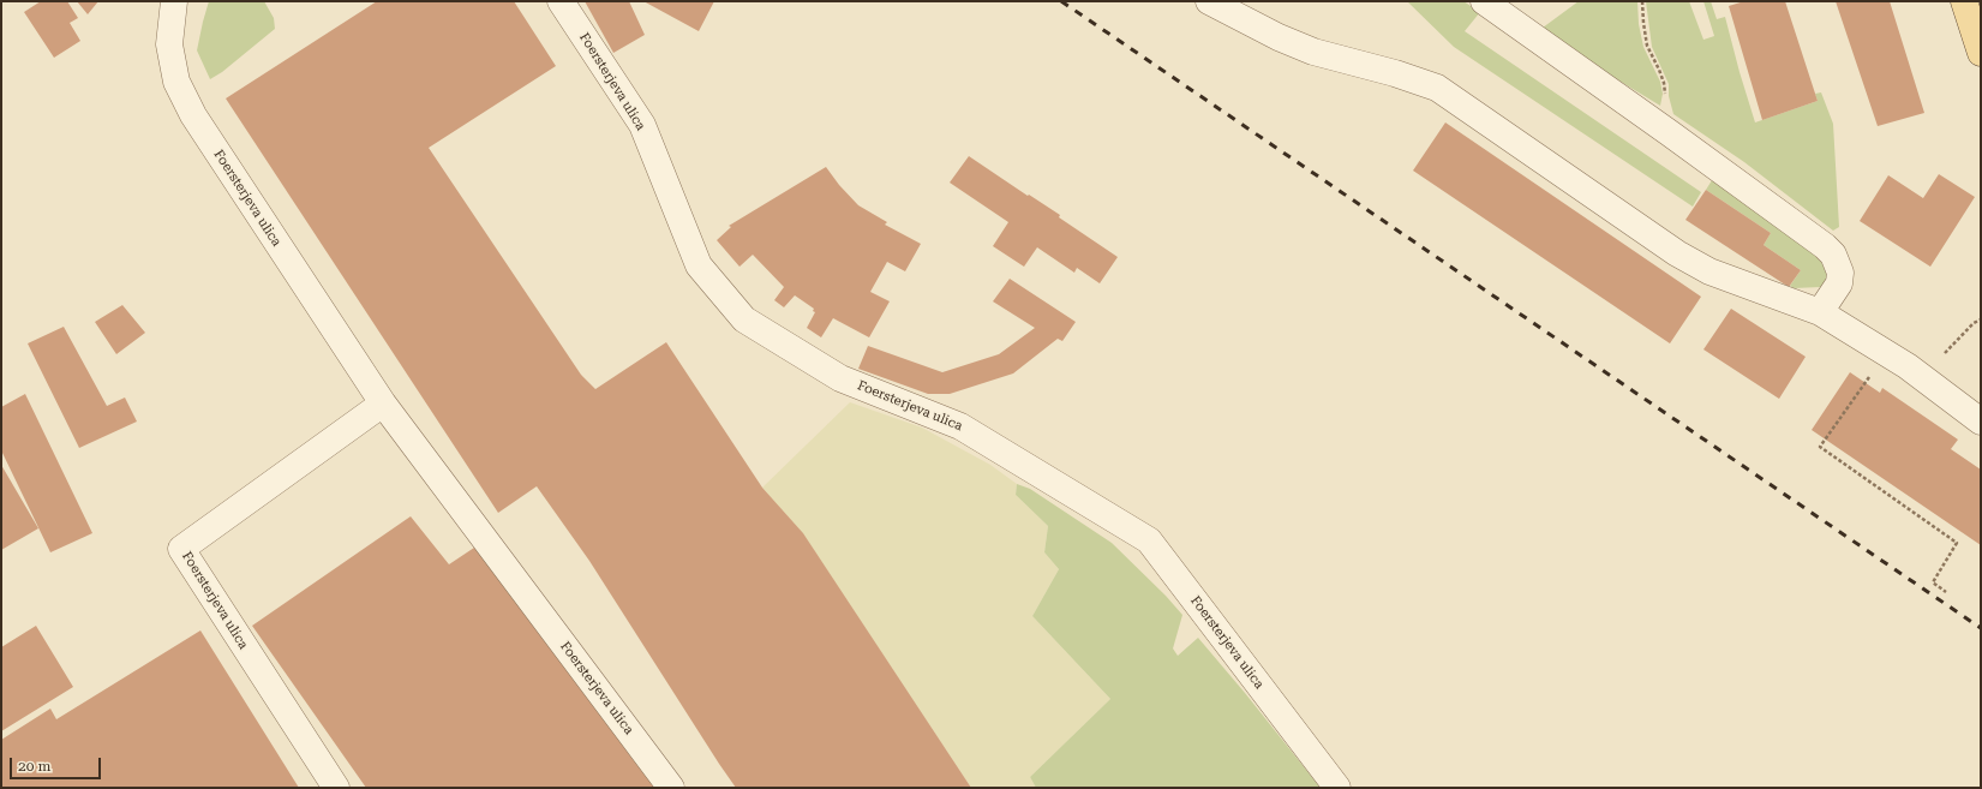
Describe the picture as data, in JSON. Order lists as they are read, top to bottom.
{
  "streets": {
    "street": ["Foersterjeva ulica"]
  },
  "scale_bar": "20 m"
}
